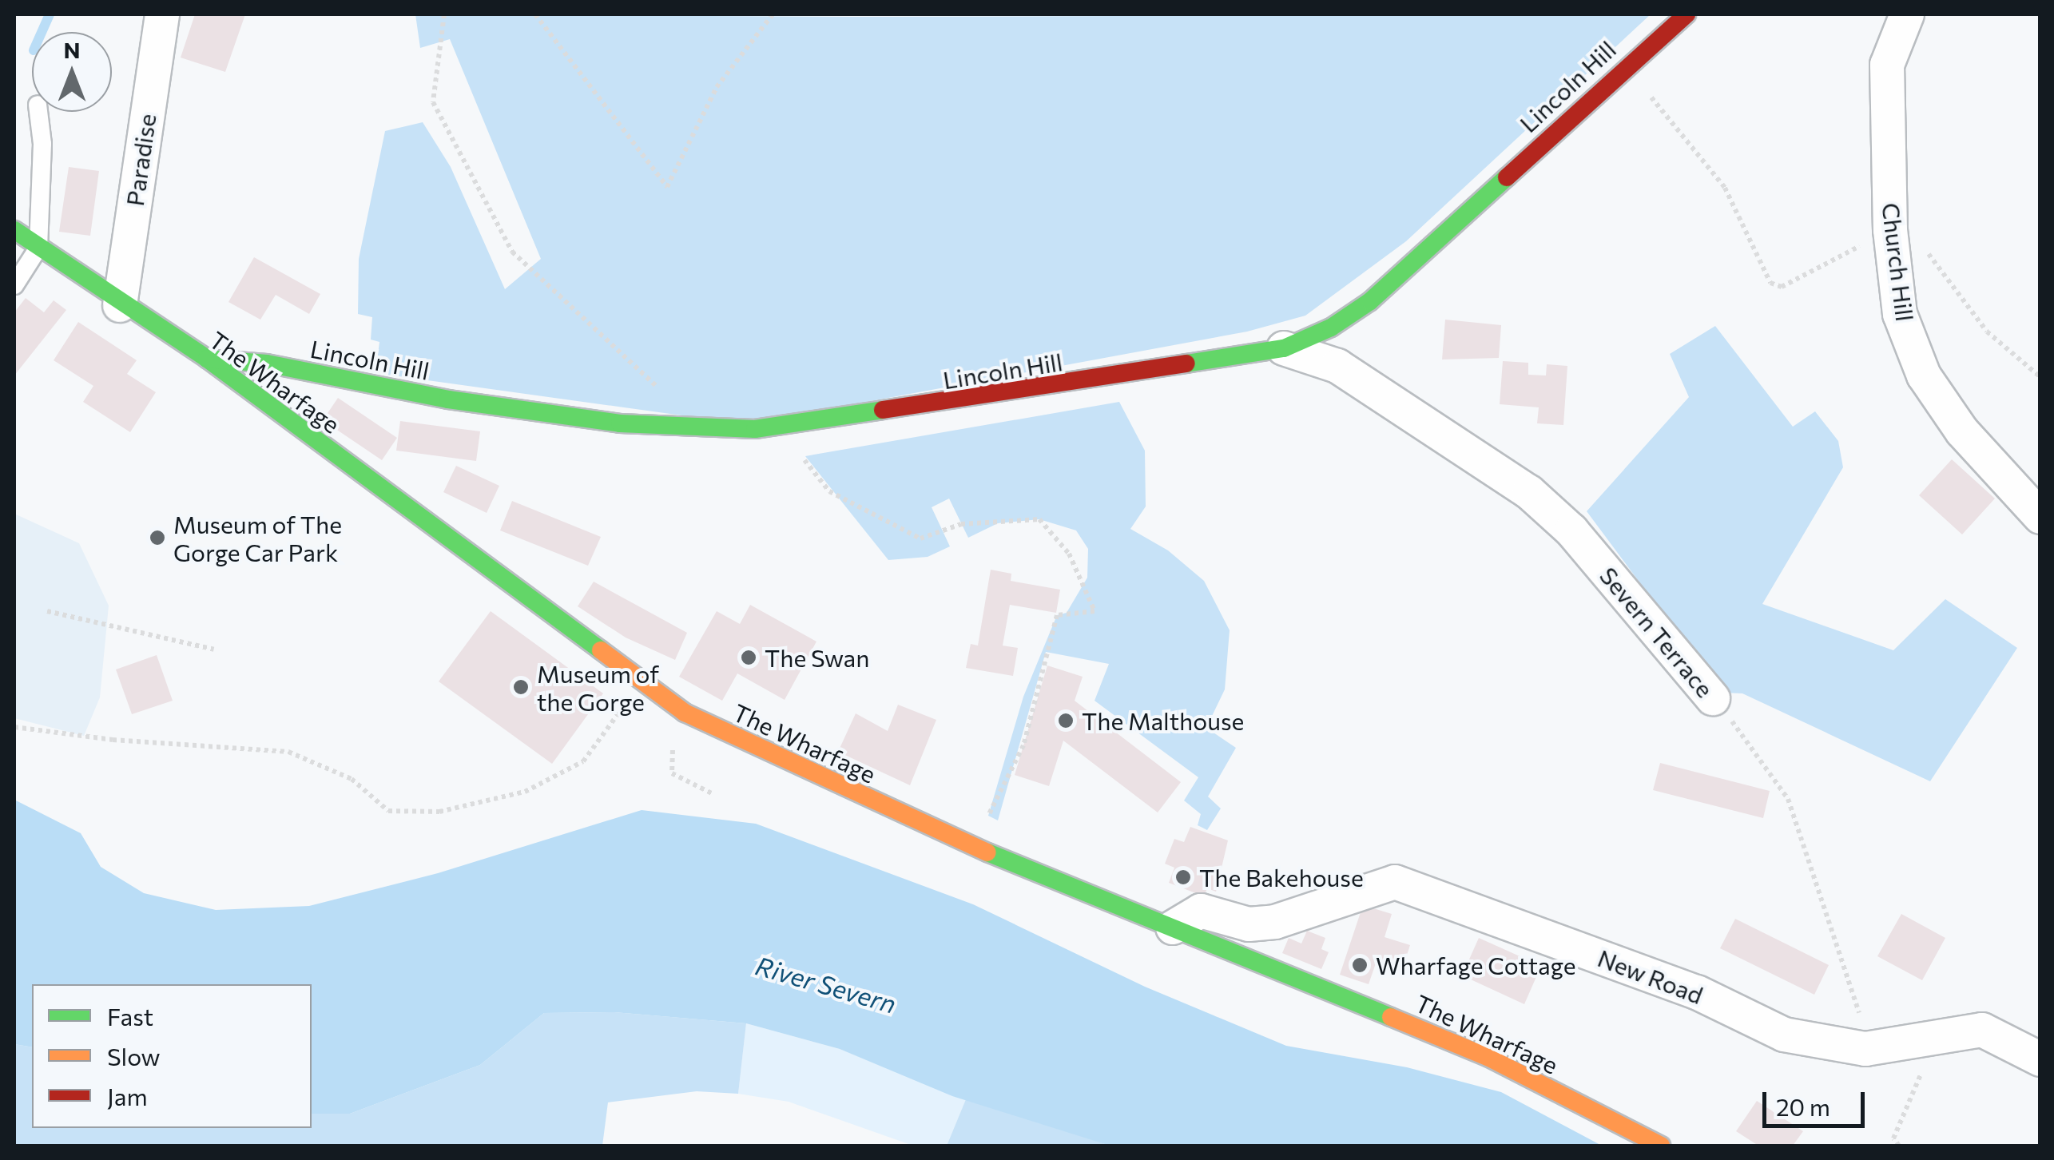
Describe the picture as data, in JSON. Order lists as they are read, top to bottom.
{
  "streets": {
    "street": [
      "Lincoln Hill",
      "Paradise",
      "Church Hill",
      "The Wharfage",
      "Severn Terrace",
      "New Road"
    ]
  },
  "crossings": [
    ["Lincoln Hill", "The Wharfage"],
    ["Lincoln Hill", "Severn Terrace"],
    ["Paradise", "The Wharfage"],
    ["The Wharfage", "New Road"],
    ["Severn Terrace", "New Road"]
  ],
  "water": ["River Severn"],
  "places": [
    "Museum of The Gorge Car Park",
    "The Swan",
    "Museum of the Gorge",
    "The Malthouse",
    "The Bakehouse",
    "Wharfage Cottage"
  ],
  "legend": ["Fast", "Slow", "Jam"],
  "scale_bar": "20 m",
  "north": "top"
}
